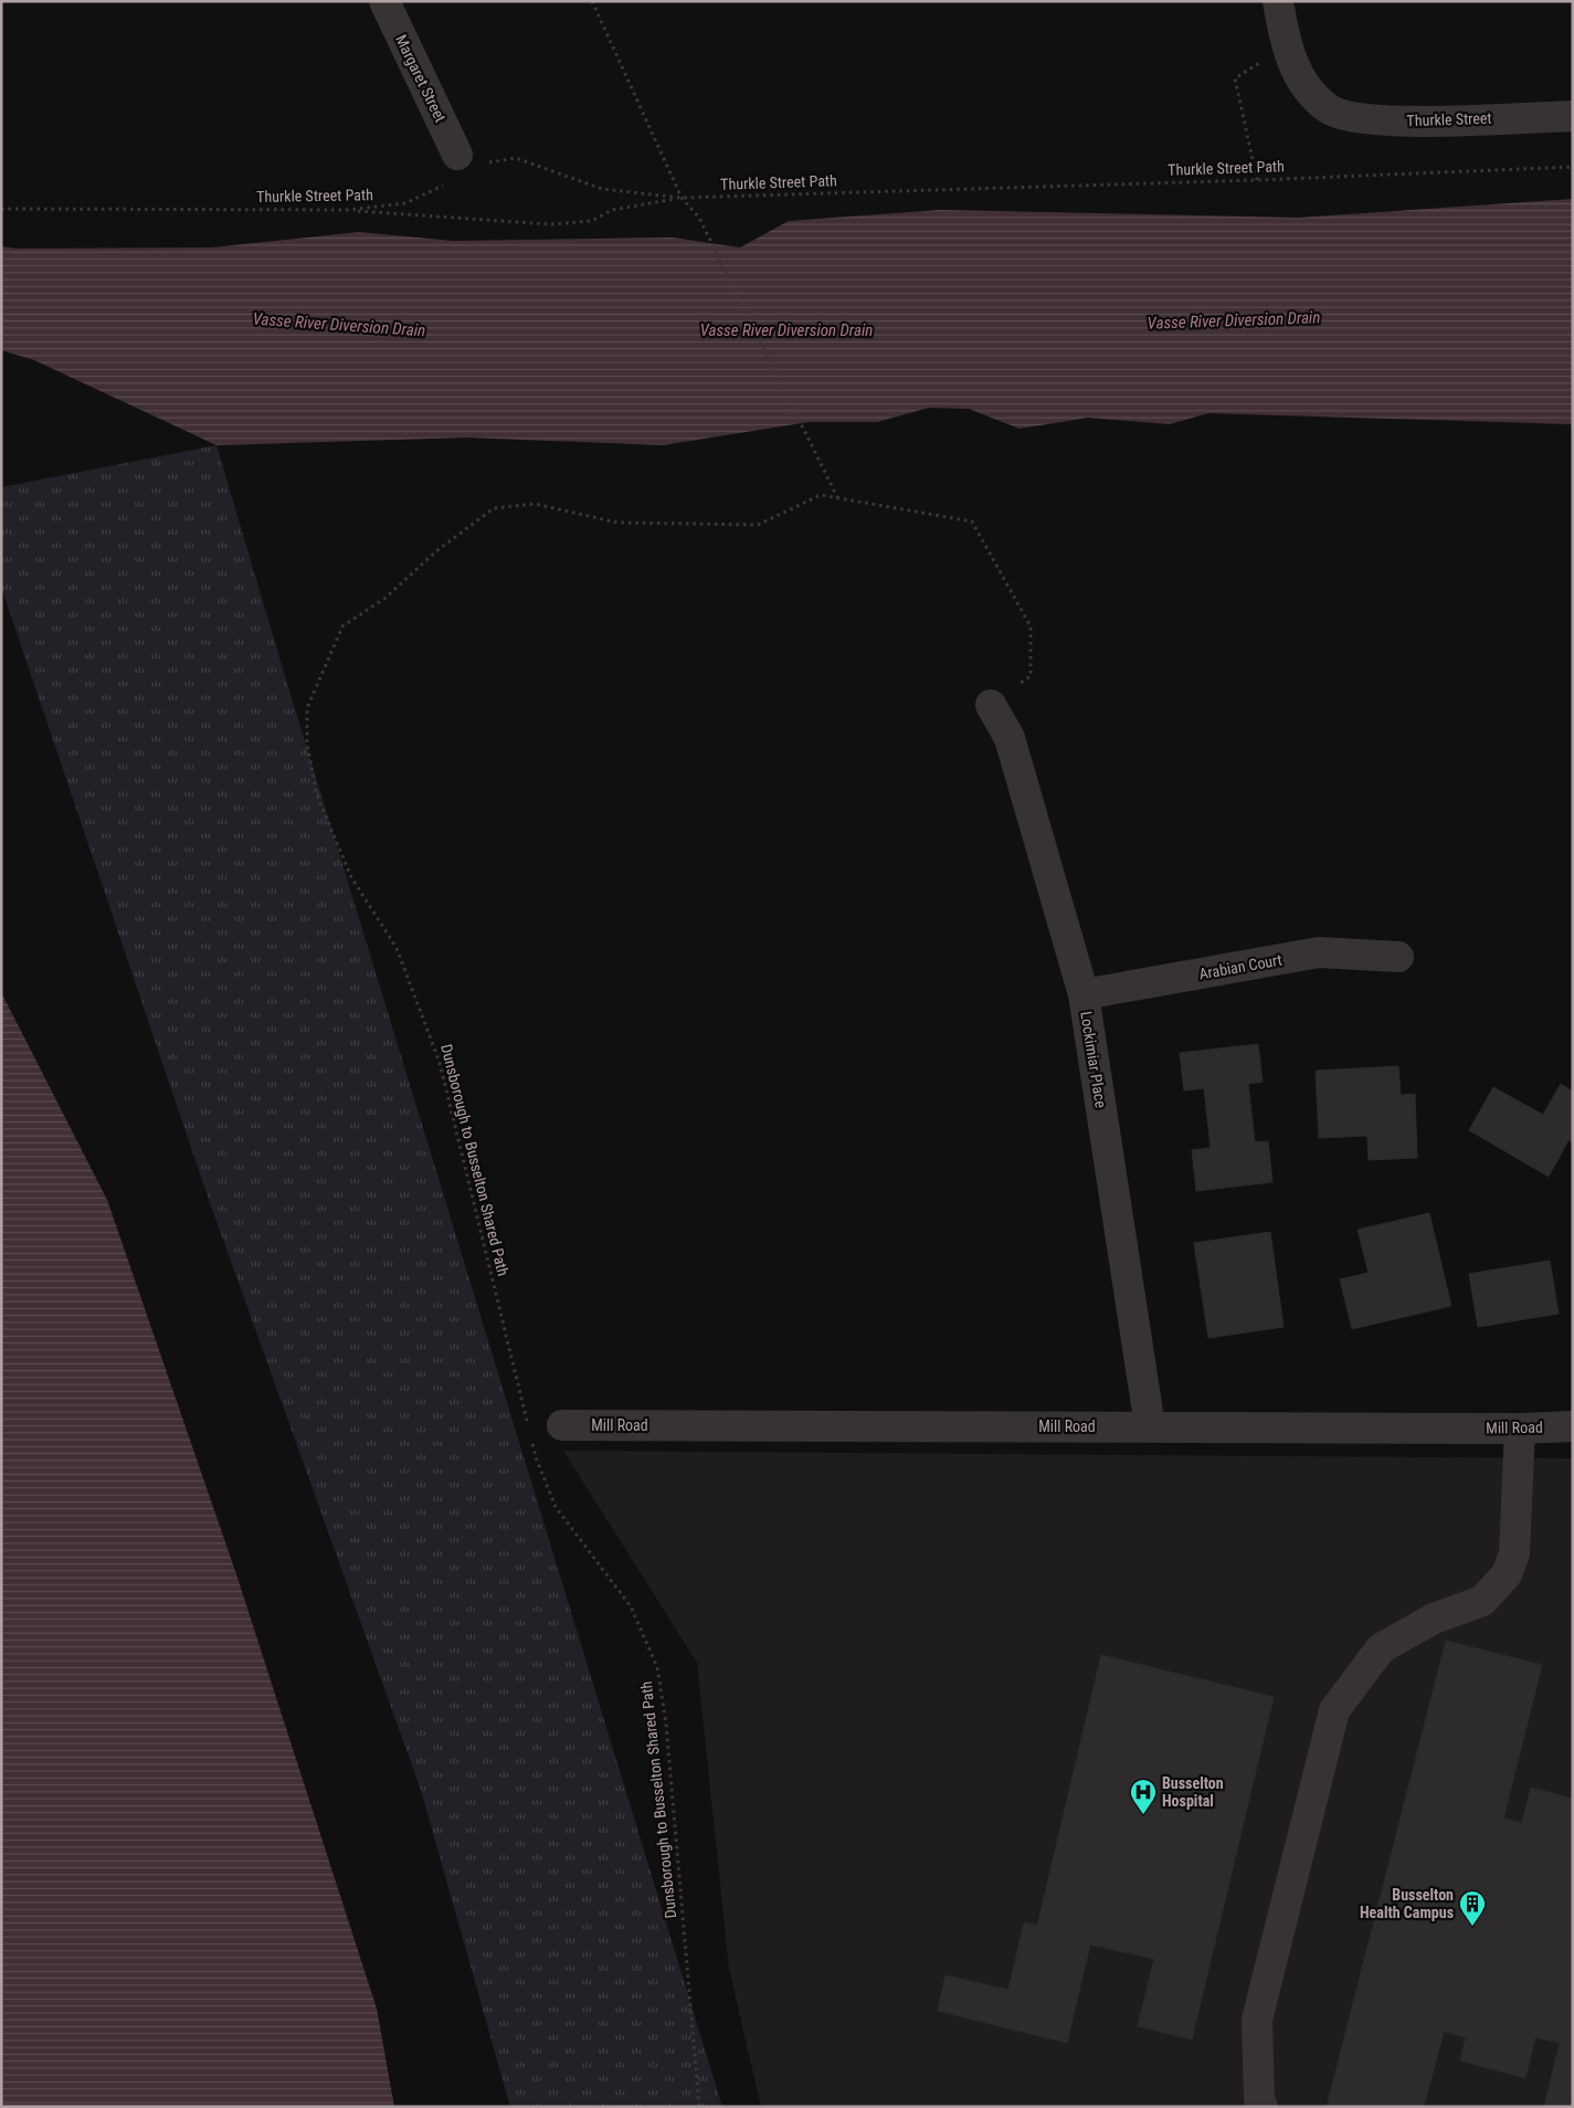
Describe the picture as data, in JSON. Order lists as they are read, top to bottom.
{
  "streets": {
    "street": [
      "Margaret Street",
      "Thurkle Street",
      "Arabian Court",
      "Lockimiar Place",
      "Mill Road"
    ],
    "path": ["Thurkle Street Path", "Dunsborough to Busselton Shared Path"]
  },
  "crossings": [
    ["Margaret Street", "Thurkle Street Path"],
    ["Arabian Court", "Lockimiar Place"],
    ["Lockimiar Place", "Dunsborough to Busselton Shared Path"],
    ["Lockimiar Place", "Mill Road"]
  ],
  "water": ["Vasse River Diversion Drain"],
  "places": {
    "hospital": ["Busselton Hospital"],
    "building": ["Busselton Health Campus"]
  }
}
